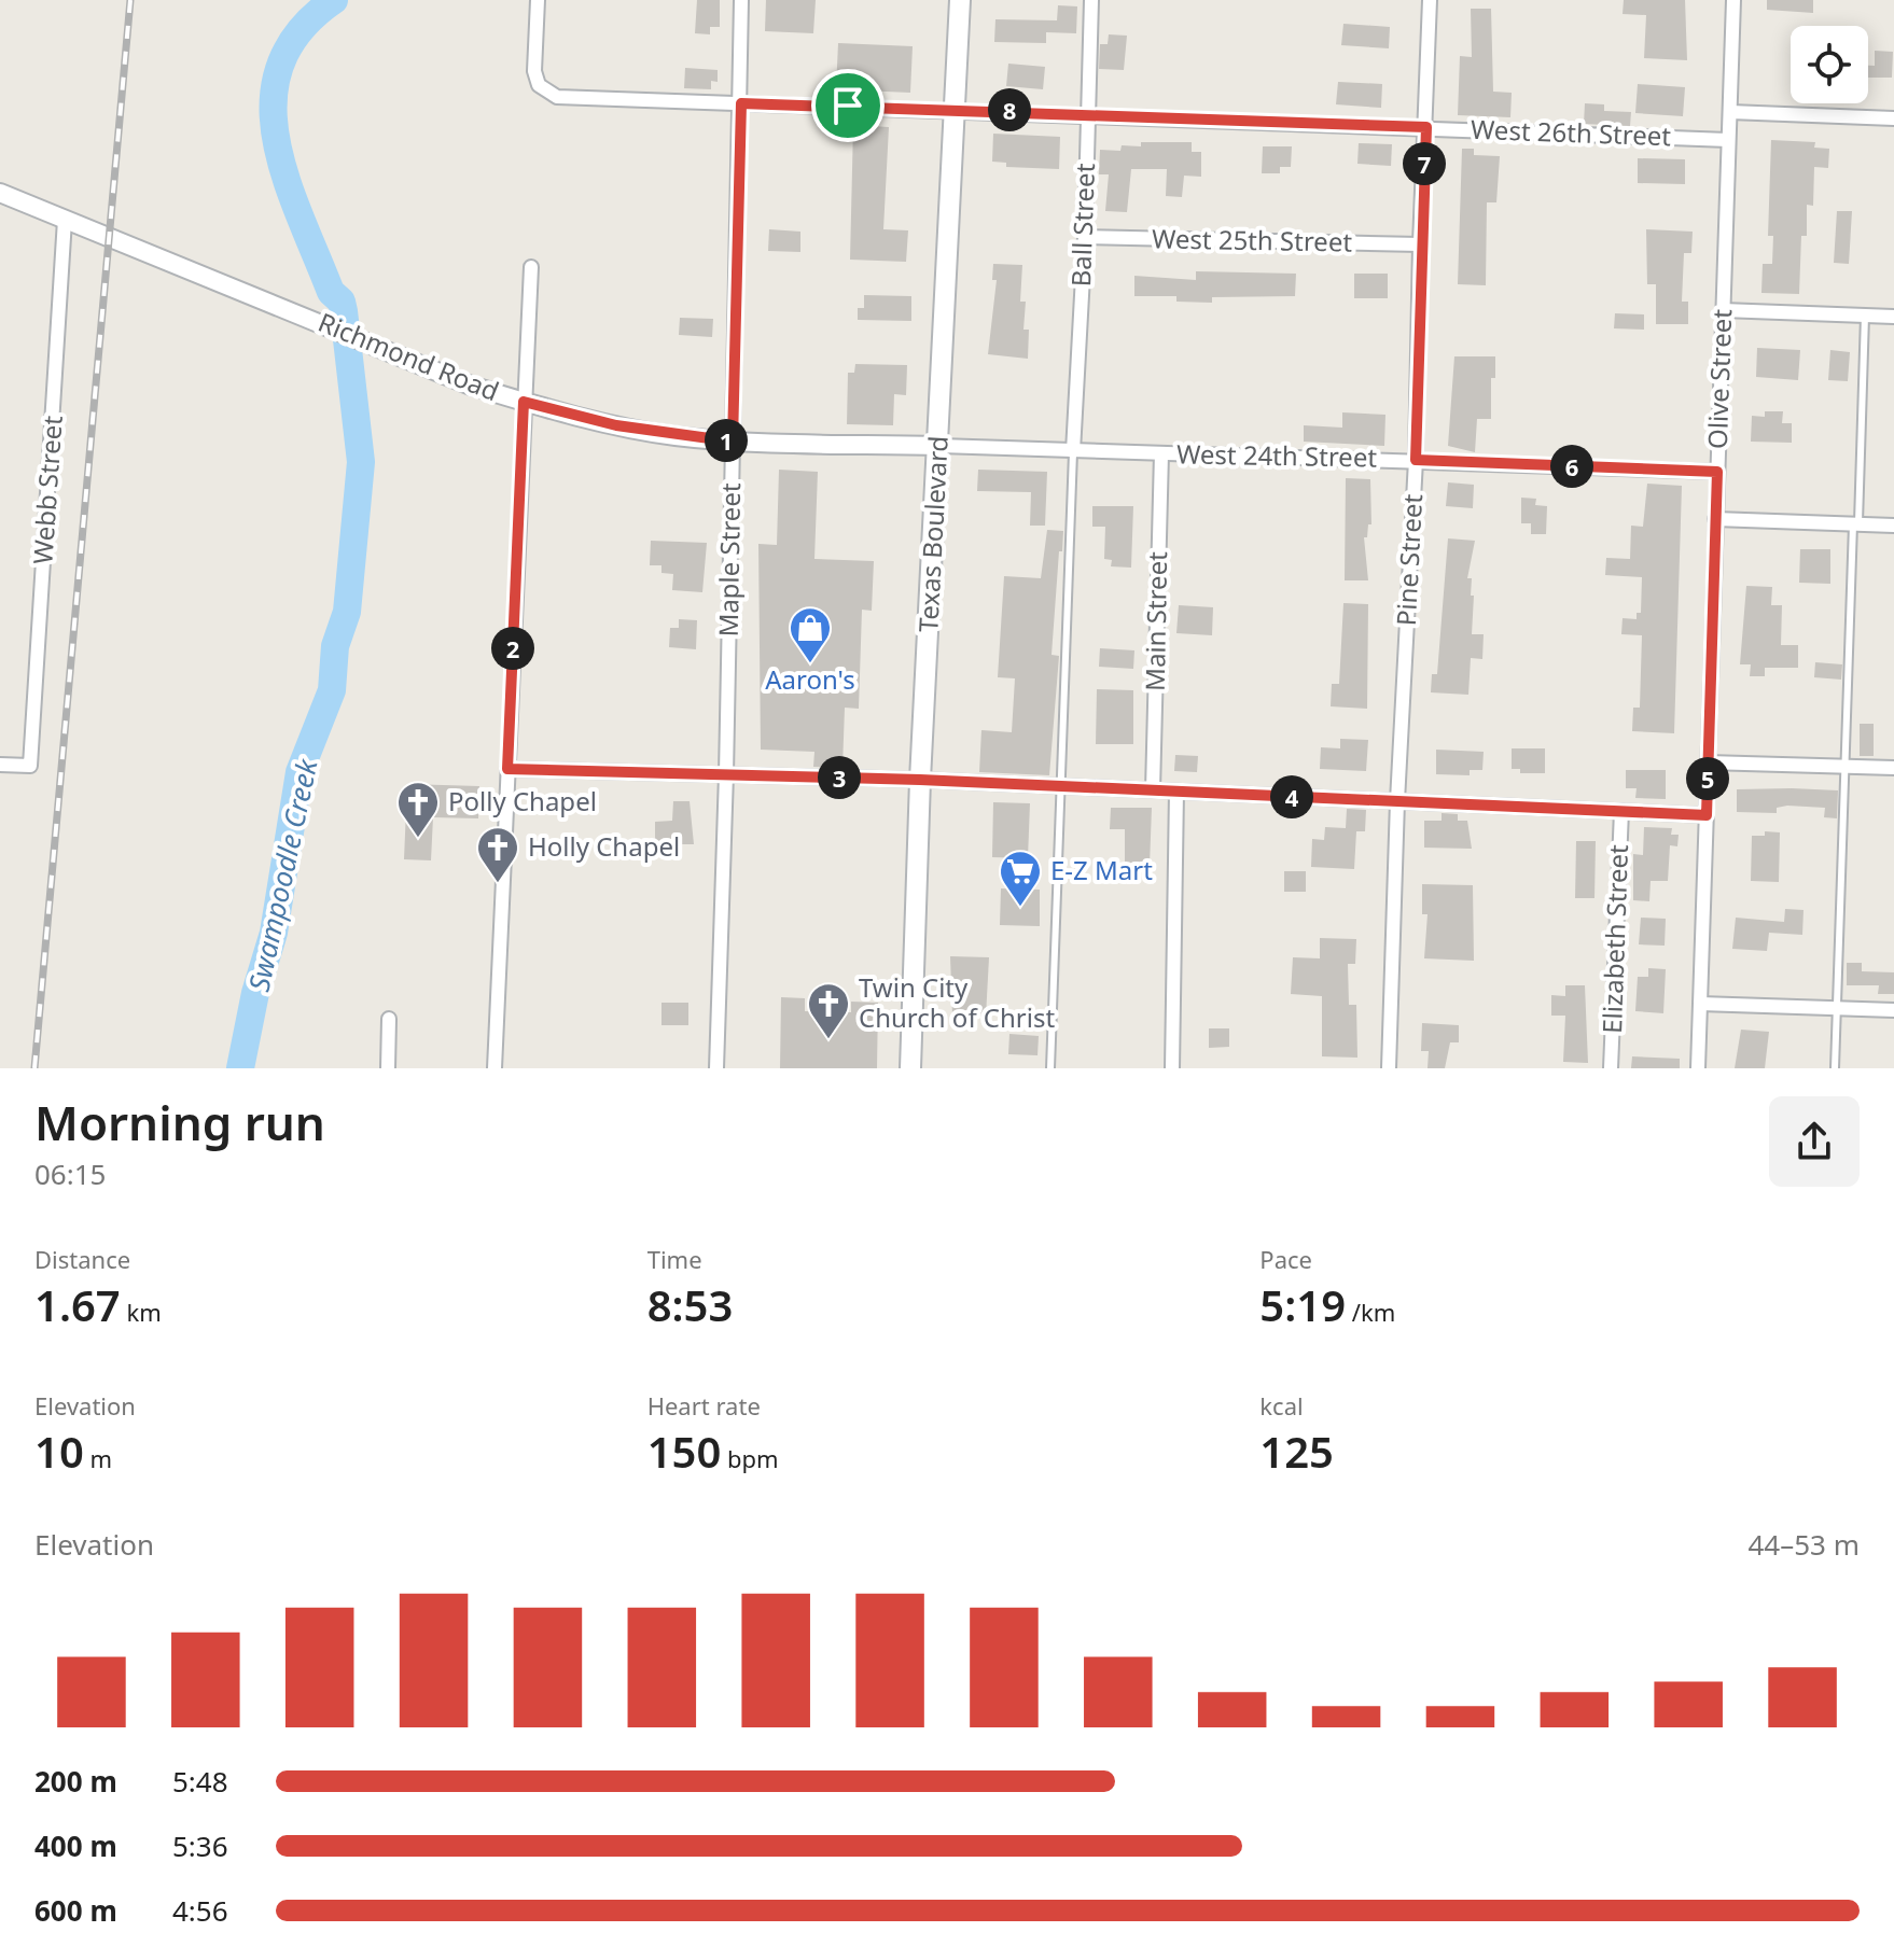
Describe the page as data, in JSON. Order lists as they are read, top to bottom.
{
  "streets": {
    "main road": ["Texas Boulevard"],
    "street": [
      "West 26th Street",
      "Ball Street",
      "West 25th Street",
      "Richmond Road",
      "Olive Street",
      "West 24th Street",
      "Webb Street",
      "Maple Street",
      "Pine Street",
      "Main Street",
      "Elizabeth Street"
    ]
  },
  "crossings": [
    ["West 26th Street", "Ball Street"],
    ["West 26th Street", "Olive Street"],
    ["West 26th Street", "Texas Boulevard"],
    ["West 26th Street", "Maple Street"],
    ["West 26th Street", "Pine Street"],
    ["Ball Street", "West 25th Street"],
    ["Ball Street", "West 24th Street"],
    ["West 25th Street", "Pine Street"],
    ["Richmond Road", "West 24th Street"],
    ["Richmond Road", "Webb Street"],
    ["Richmond Road", "Texas Boulevard"],
    ["Richmond Road", "Maple Street"],
    ["Olive Street", "West 24th Street"],
    ["West 24th Street", "Texas Boulevard"],
    ["West 24th Street", "Pine Street"],
    ["West 24th Street", "Main Street"]
  ],
  "water": ["Swampoodle Creek"],
  "places": {
    "shop": ["Aaron's"],
    "church": ["Polly Chapel", "Holly Chapel", "Twin City Church of Christ"],
    "supermarket": ["E-Z Mart"]
  },
  "page": {
    "pins": [
      "8",
      "7",
      "1",
      "6",
      "2",
      "3",
      "5",
      "4"
    ],
    "heading": ["Morning run", "06:15"],
    "stats": [
      ["Distance", "1.67 km"],
      ["Time", "8:53"],
      ["Pace", "5:19 /km"],
      ["Elevation", "10 m"],
      ["Heart rate", "150 bpm"],
      ["kcal", "125"]
    ],
    "chart": ["Elevation", "44–53 m"],
    "list": [
      {
        "name": "200 m",
        "note": "5:48"
      },
      {
        "name": "400 m",
        "note": "5:36"
      },
      {
        "name": "600 m",
        "note": "4:56"
      }
    ]
  }
}
